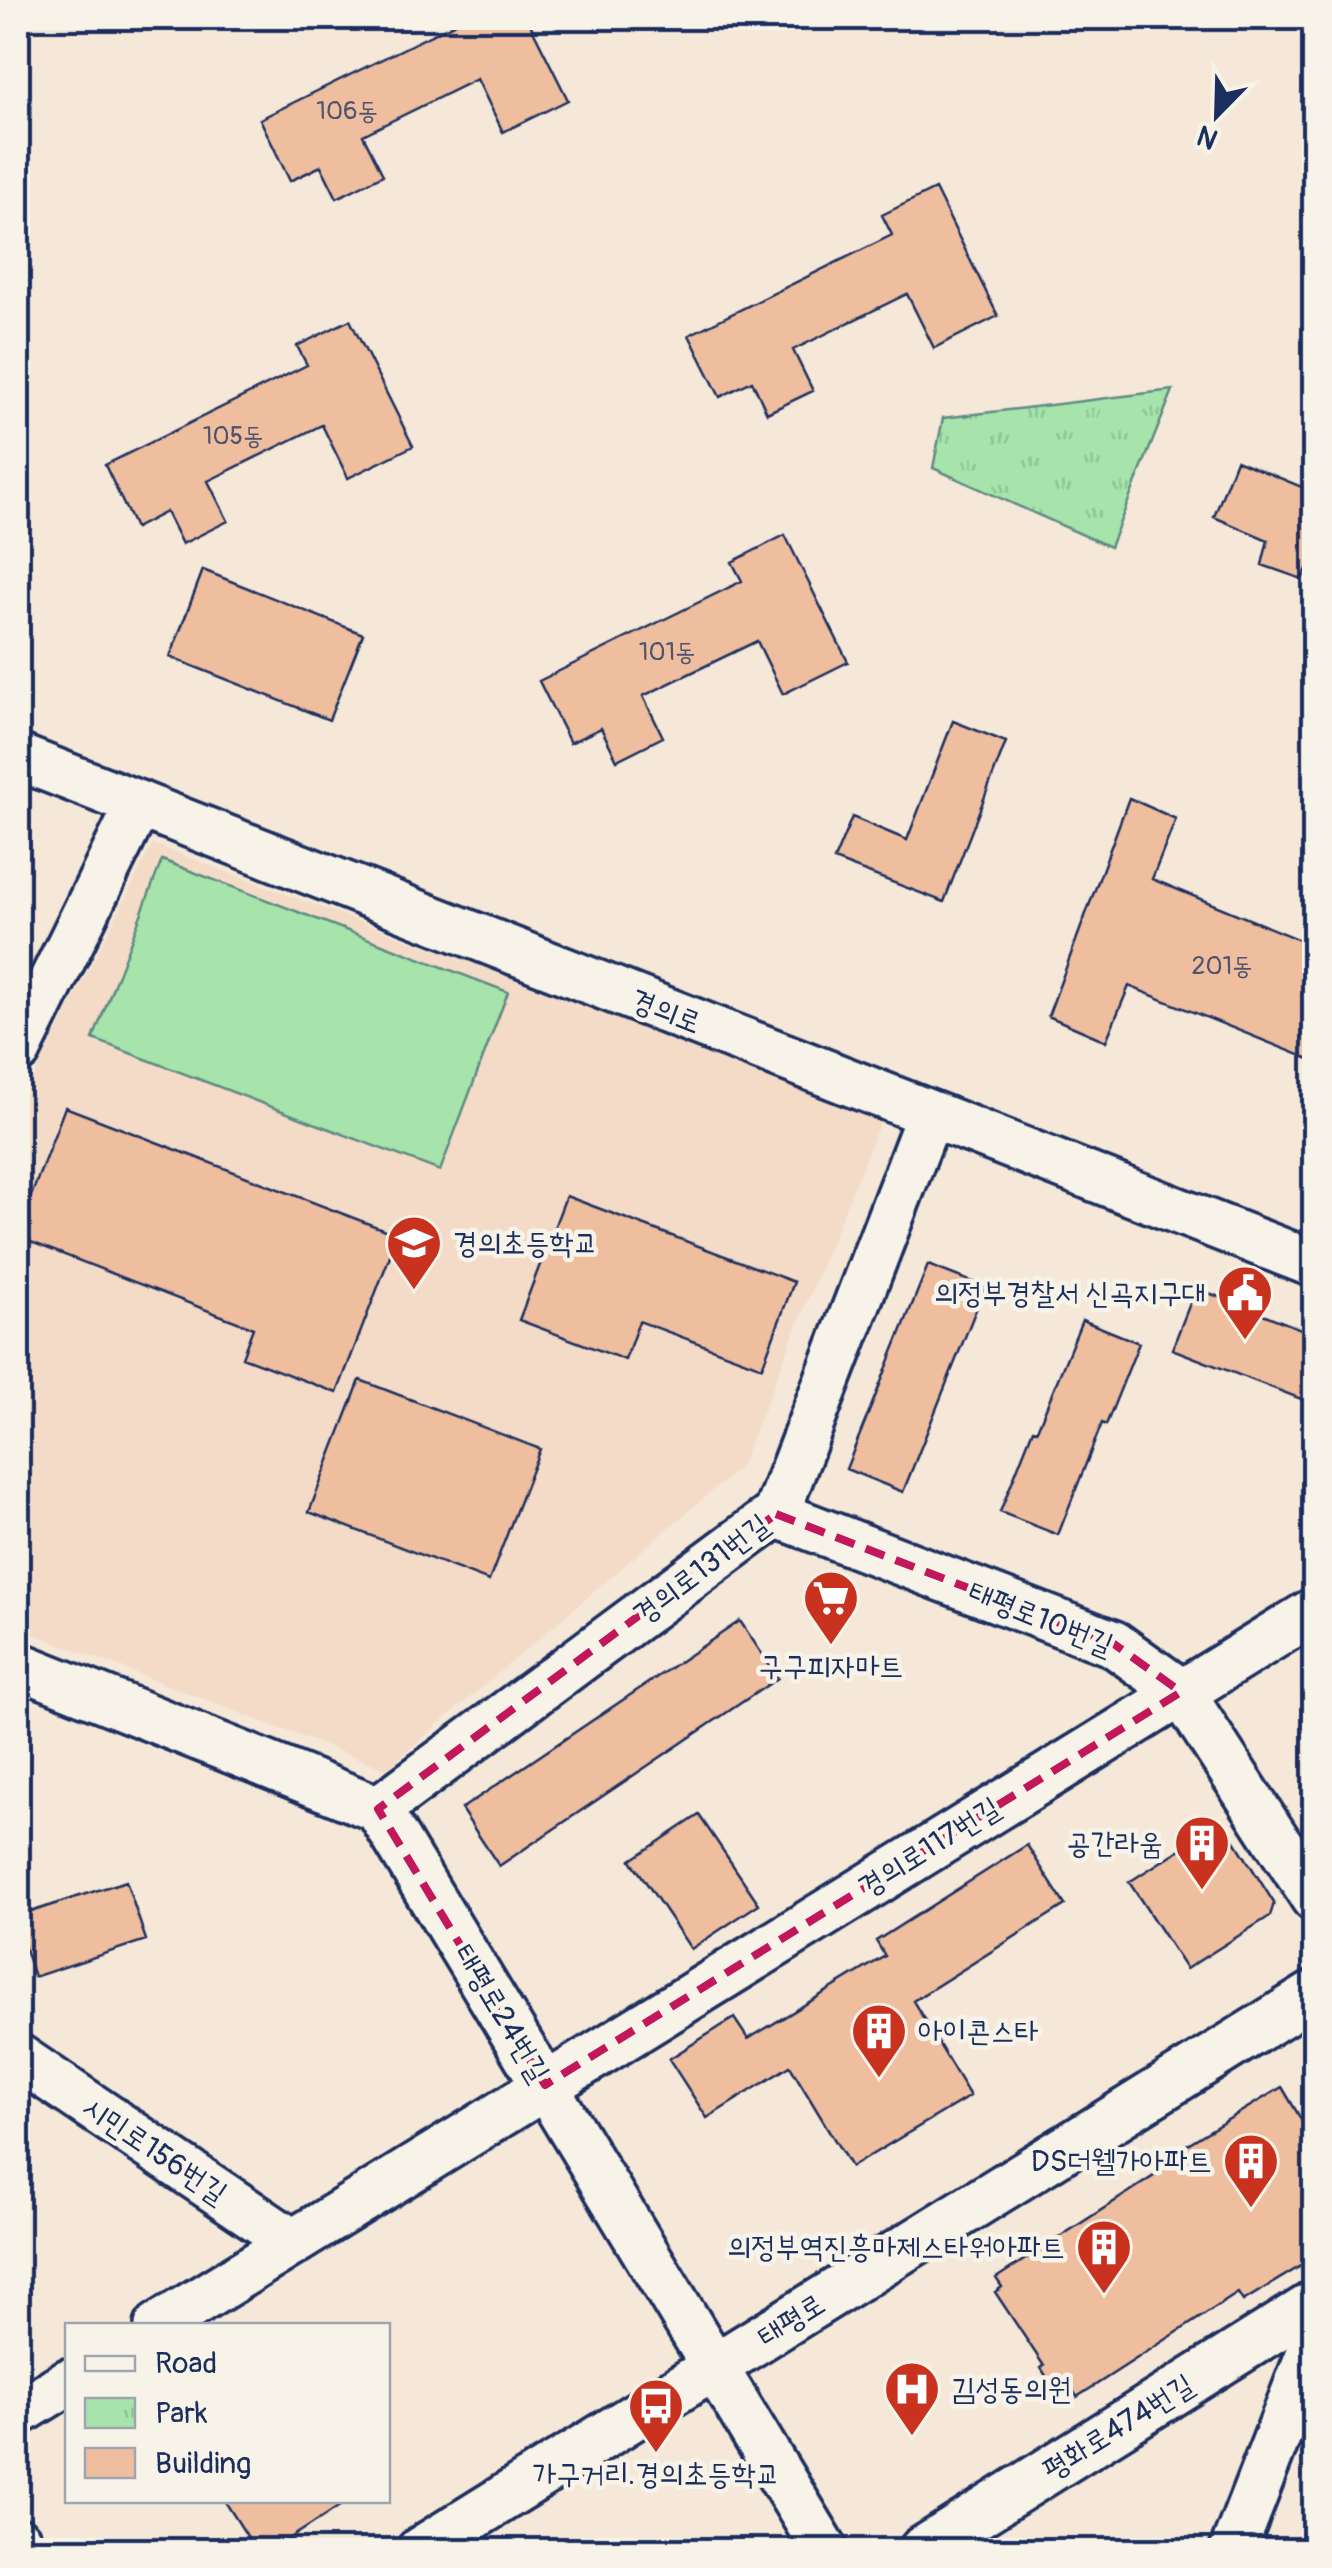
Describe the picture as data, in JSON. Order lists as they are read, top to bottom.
{
  "streets": {
    "street": [
      "경의로",
      "경의로131번길",
      "태평로10번길",
      "경의로117번길",
      "태평로24번길",
      "시민로156번길",
      "태평로",
      "평화로474번길"
    ]
  },
  "crossings": [
    ["경의로", "경의로131번길"],
    ["경의로131번길", "태평로10번길"],
    ["경의로131번길", "태평로24번길"],
    ["태평로10번길", "경의로117번길"],
    ["경의로117번길", "태평로24번길"],
    ["태평로24번길", "태평로"]
  ],
  "places": {
    "school or university": ["경의초등학교"],
    "public building": ["의정부경찰서 신곡지구대"],
    "supermarket": ["구구피자마트"],
    "building": [
      "공간라움",
      "아이콘스타",
      "DS더웰가아파트",
      "의정부역진흥마제스타워아파트"
    ],
    "hospital": ["김성동의원"],
    "bus stop": ["가구거리.경의초등학교"]
  },
  "house_numbers": [
    "106동",
    "105동",
    "101동",
    "201동"
  ],
  "legend": ["Road", "Park", "Building"],
  "north": "bottom left"
}
